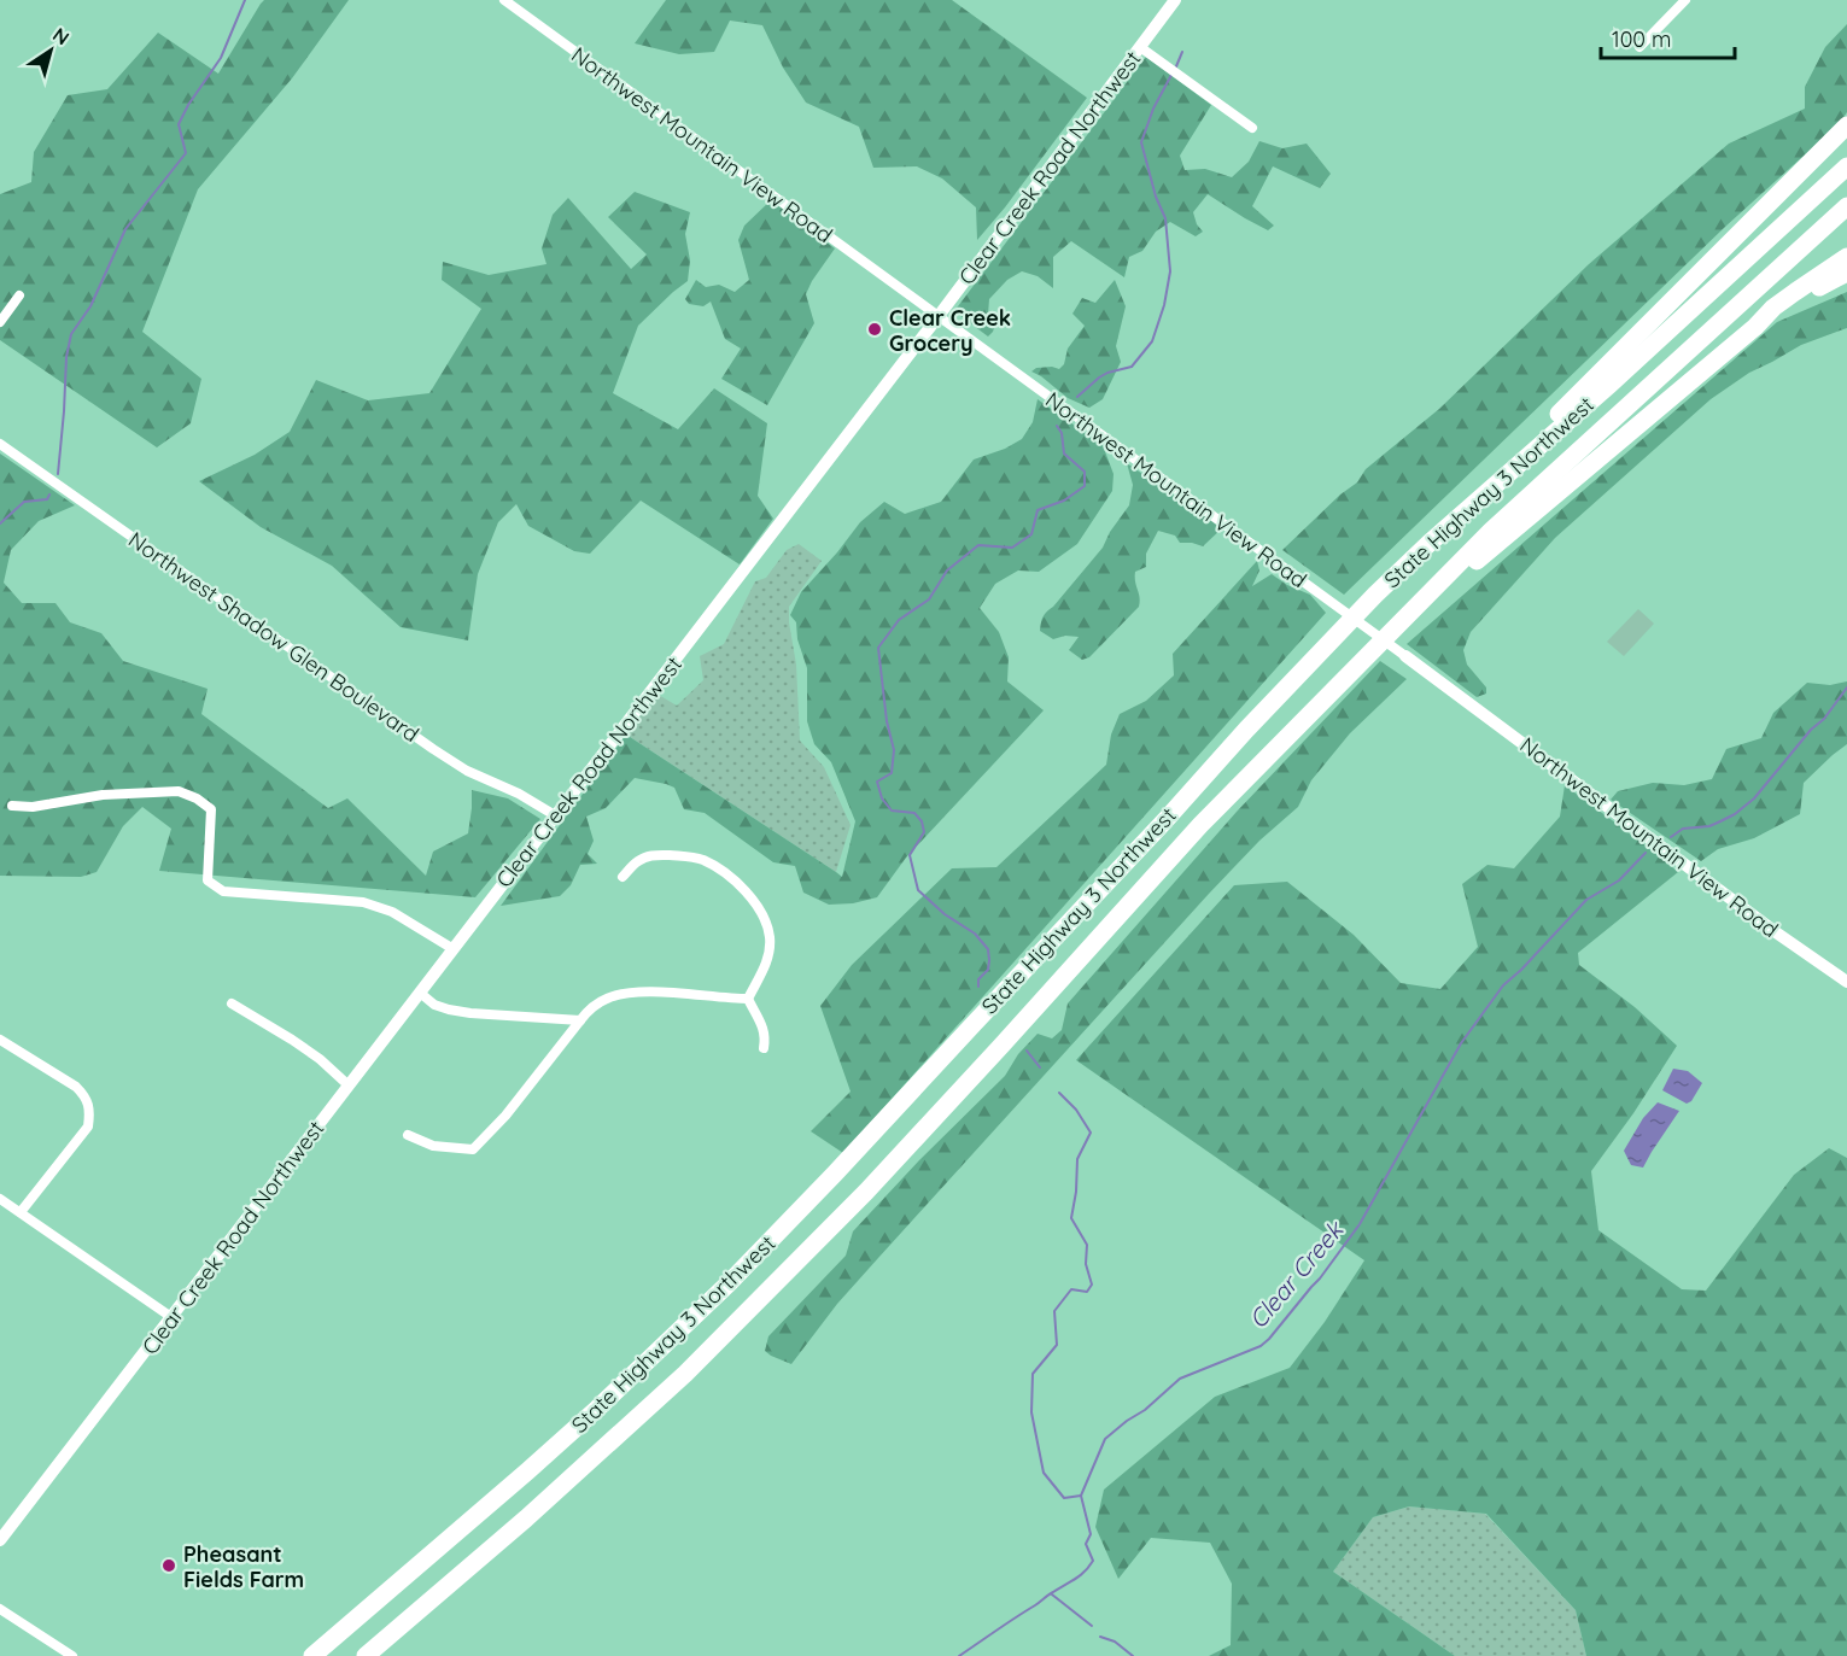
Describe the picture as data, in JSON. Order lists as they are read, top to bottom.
{
  "streets": {
    "highway": ["State Highway 3 Northwest"],
    "main road": ["Northwest Mountain View Road", "Clear Creek Road Northwest"],
    "street": ["Northwest Shadow Glen Boulevard"]
  },
  "crossings": [
    ["Northwest Mountain View Road", "Clear Creek Road Northwest"],
    ["Clear Creek Road Northwest", "Northwest Shadow Glen Boulevard"]
  ],
  "water": ["Clear Creek"],
  "places": ["Clear Creek Grocery", "Pheasant Fields Farm"],
  "scale_bar": "100 m",
  "north": "top right"
}
